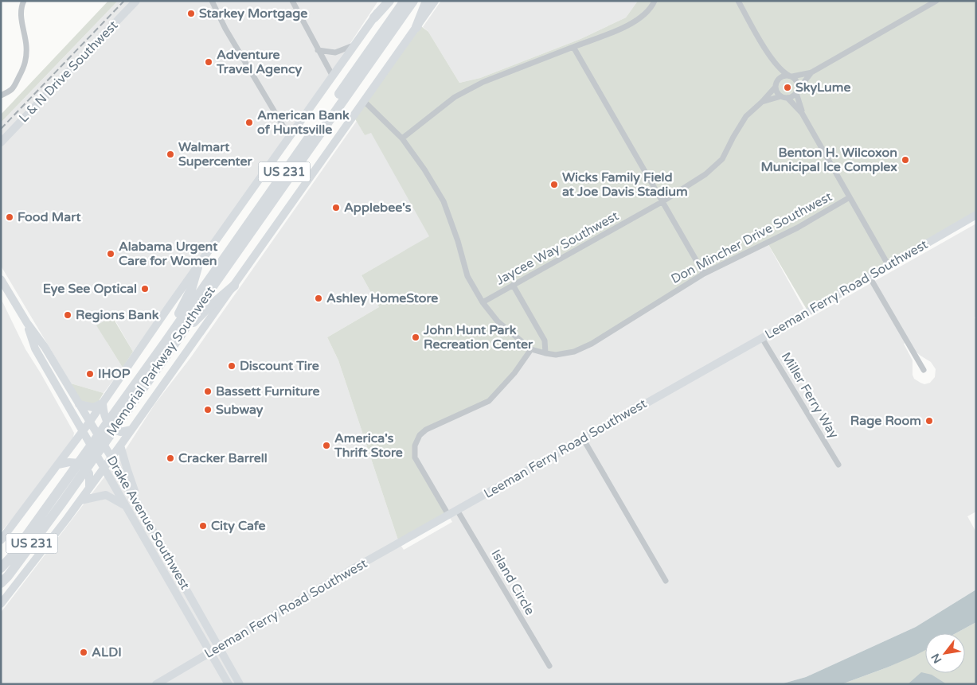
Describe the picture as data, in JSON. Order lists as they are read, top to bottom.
{
  "streets": {
    "highway": ["US 231", "Memorial Parkway Southwest"],
    "street": [
      "L & N Drive Southwest",
      "Don Mincher Drive Southwest",
      "Jaycee Way Southwest",
      "Leeman Ferry Road Southwest",
      "Miller Ferry Way",
      "Drake Avenue Southwest",
      "Island Circle"
    ]
  },
  "crossings": [
    ["Don Mincher Drive Southwest", "Jaycee Way Southwest"],
    ["Leeman Ferry Road Southwest", "Miller Ferry Way"],
    ["Leeman Ferry Road Southwest", "Drake Avenue Southwest"],
    ["Leeman Ferry Road Southwest", "Island Circle"]
  ],
  "places": [
    "Starkey Mortgage",
    "Adventure Travel Agency",
    "SkyLume",
    "American Bank of Huntsville",
    "Walmart Supercenter",
    "Benton H. Wilcoxon Municipal Ice Complex",
    "Wicks Family Field at Joe Davis Stadium",
    "Applebee's",
    "Food Mart",
    "Alabama Urgent Care for Women",
    "Eye See Optical",
    "Ashley HomeStore",
    "Regions Bank",
    "John Hunt Park Recreation Center",
    "Discount Tire",
    "IHOP",
    "Bassett Furniture",
    "Subway",
    "Rage Room",
    "America's Thrift Store",
    "Cracker Barrell",
    "City Cafe",
    "ALDI"
  ],
  "north": "bottom left"
}
